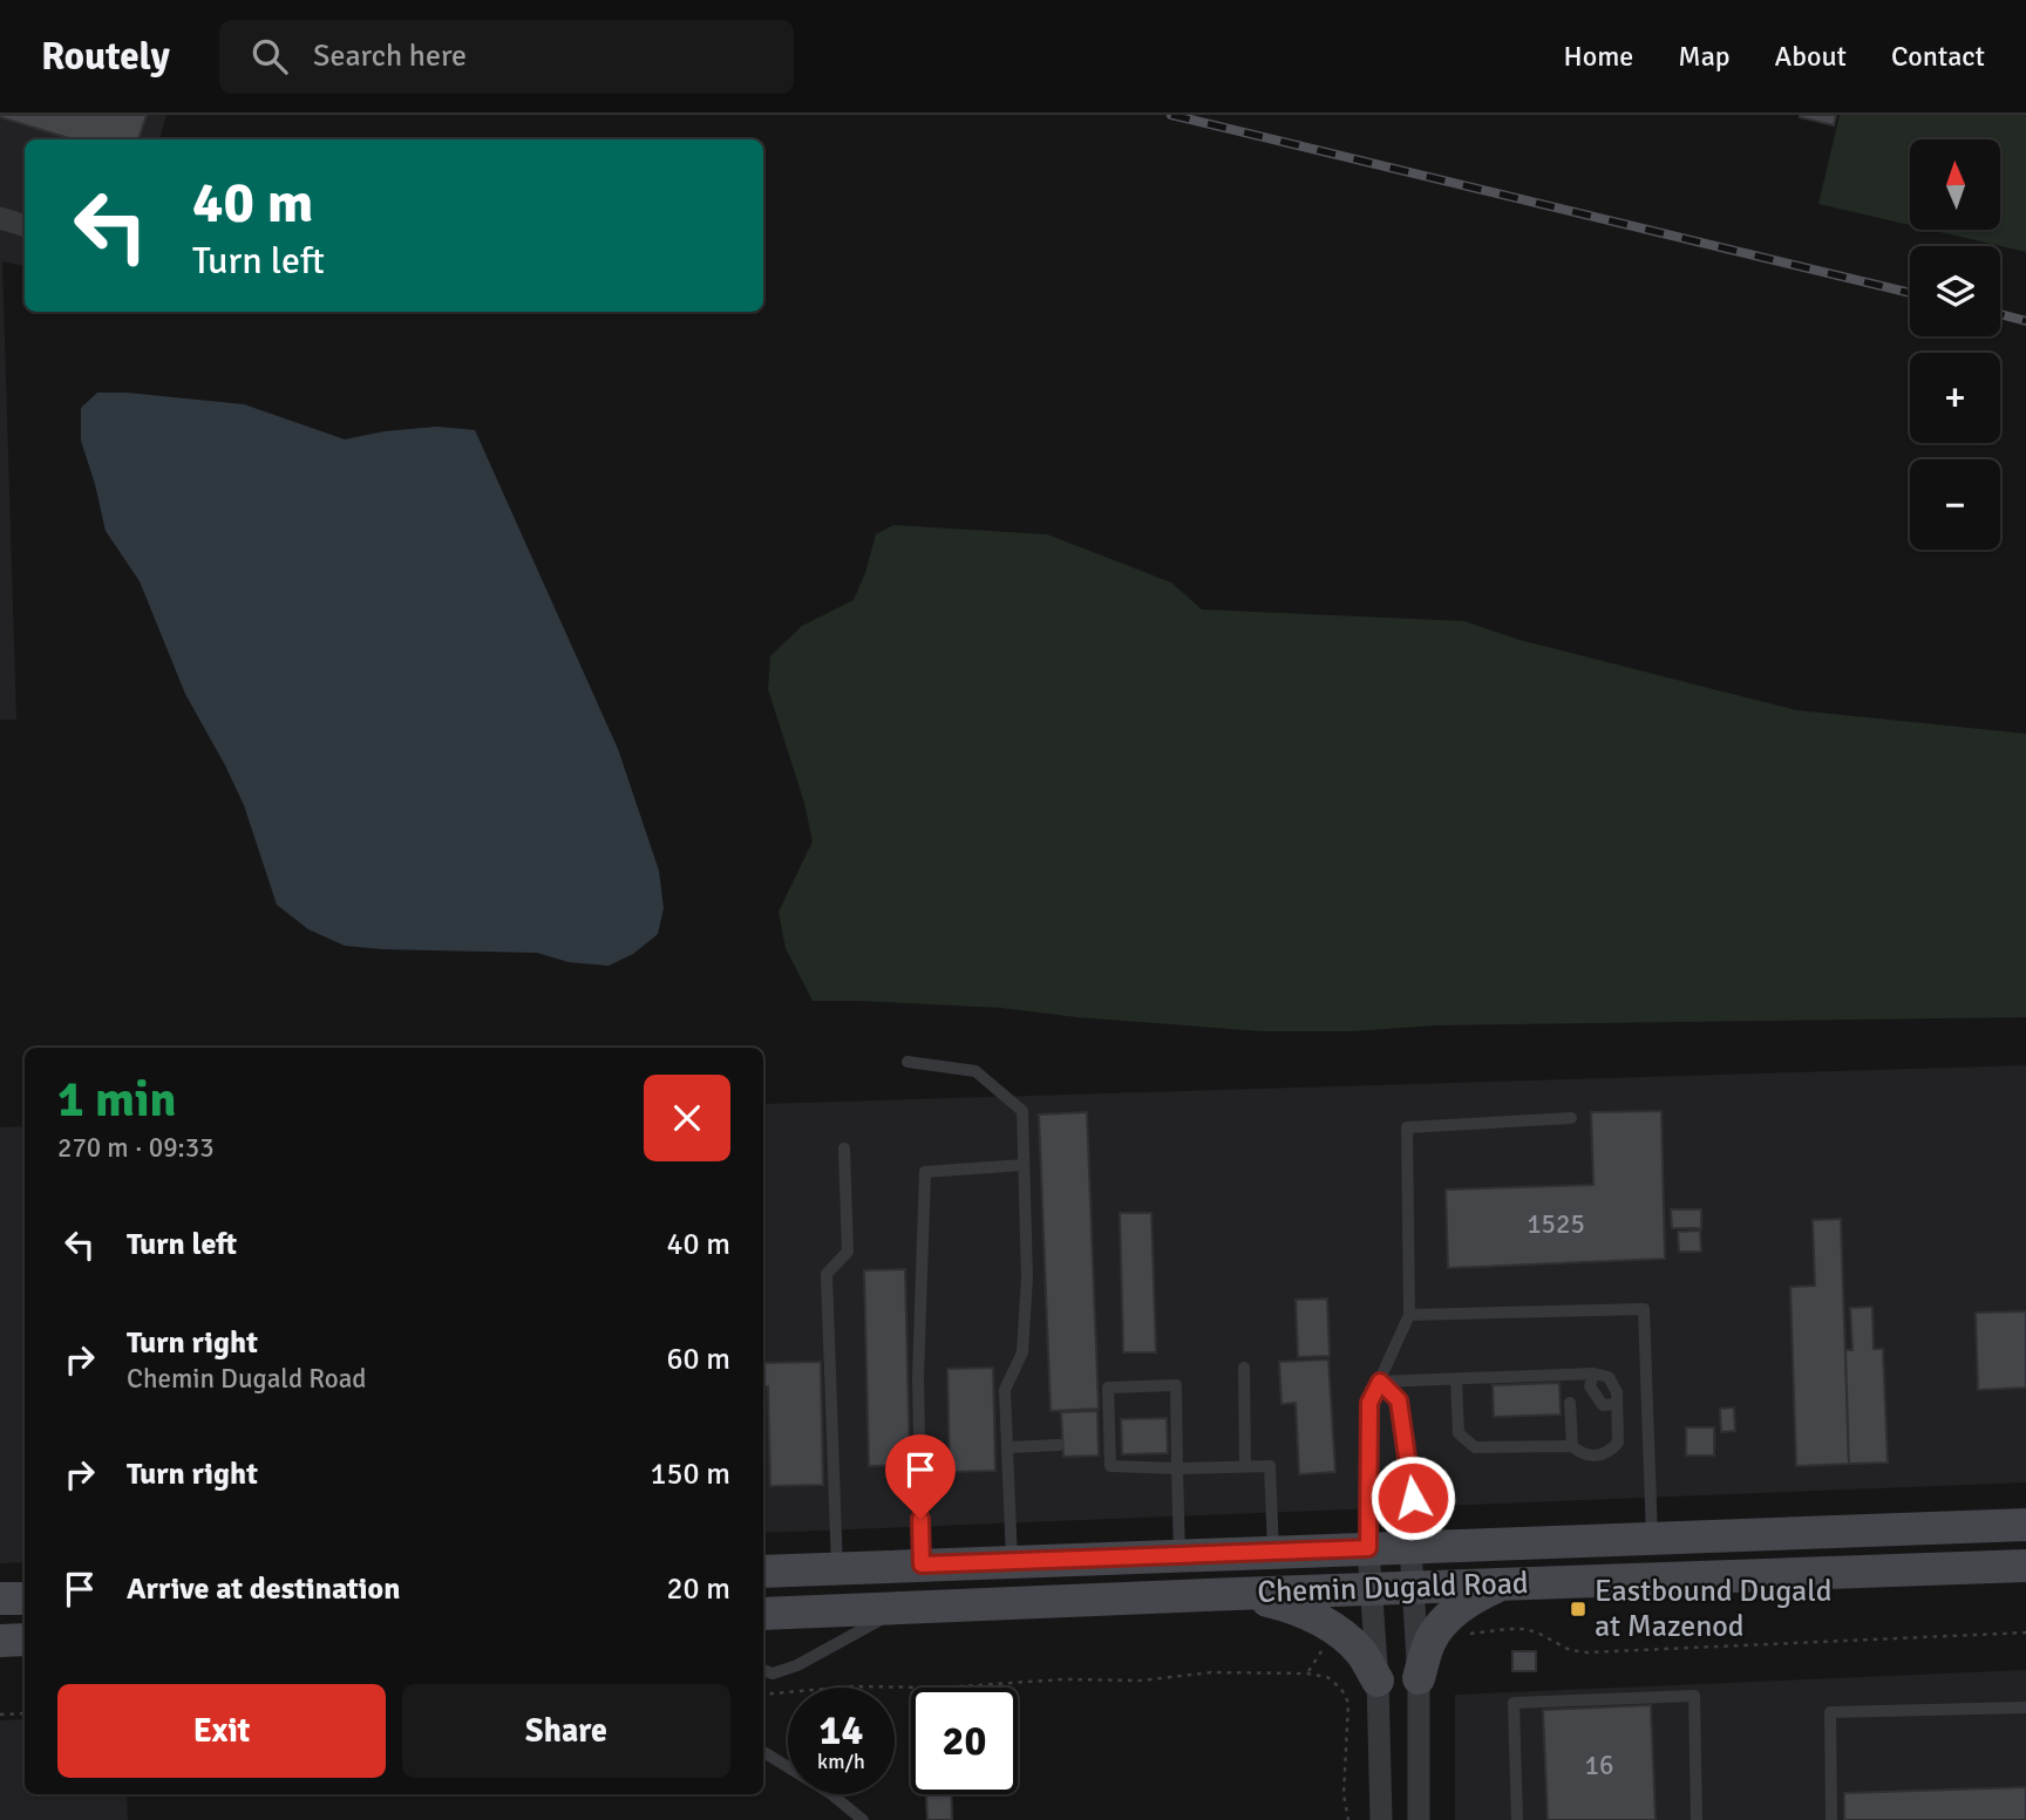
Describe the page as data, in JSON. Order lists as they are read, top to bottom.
{
  "streets": {
    "main road": ["Chemin Dugald Road"]
  },
  "places": {
    "transit": ["Eastbound Dugald at Mazenod"]
  },
  "house_numbers": ["1525", "16"],
  "north": "top",
  "page": {
    "header": "Routely",
    "search": "Search here",
    "nav": [
      "Home",
      "Map",
      "About",
      "Contact"
    ],
    "map_buttons": ["+", "−"],
    "turn": ["40 m", "Turn left"],
    "heading": ["1 min", "270 m · 09:33"],
    "list": [
      {
        "name": "Turn left",
        "value": "40 m"
      },
      {
        "name": "Turn right",
        "note": "Chemin Dugald Road",
        "value": "60 m"
      },
      {
        "name": "Turn right",
        "value": "150 m"
      },
      {
        "name": "Arrive at destination",
        "value": "20 m"
      }
    ],
    "buttons": ["Exit", "Share"],
    "speed": "14 km/h",
    "limit": "20"
  }
}
